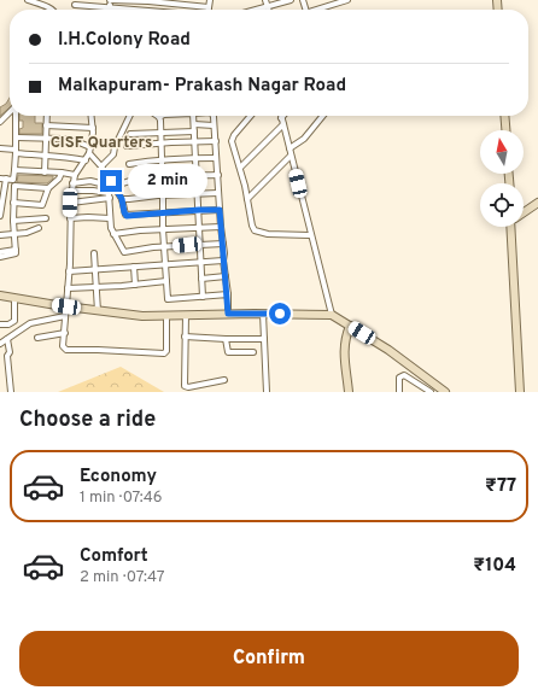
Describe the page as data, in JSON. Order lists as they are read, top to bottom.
{
  "districts": ["CISF Quarters"],
  "north": "top",
  "page": {
    "banner": ["I.H.Colony Road", "Malkapuram- Prakash Nagar Road"],
    "bubble": "2 min",
    "heading": "Choose a ride",
    "list": [
      {
        "name": "Economy",
        "note": "1 min · 07:46",
        "value": "₹77"
      },
      {
        "name": "Comfort",
        "note": "2 min · 07:47",
        "value": "₹104"
      }
    ],
    "buttons": "Confirm"
  }
}
